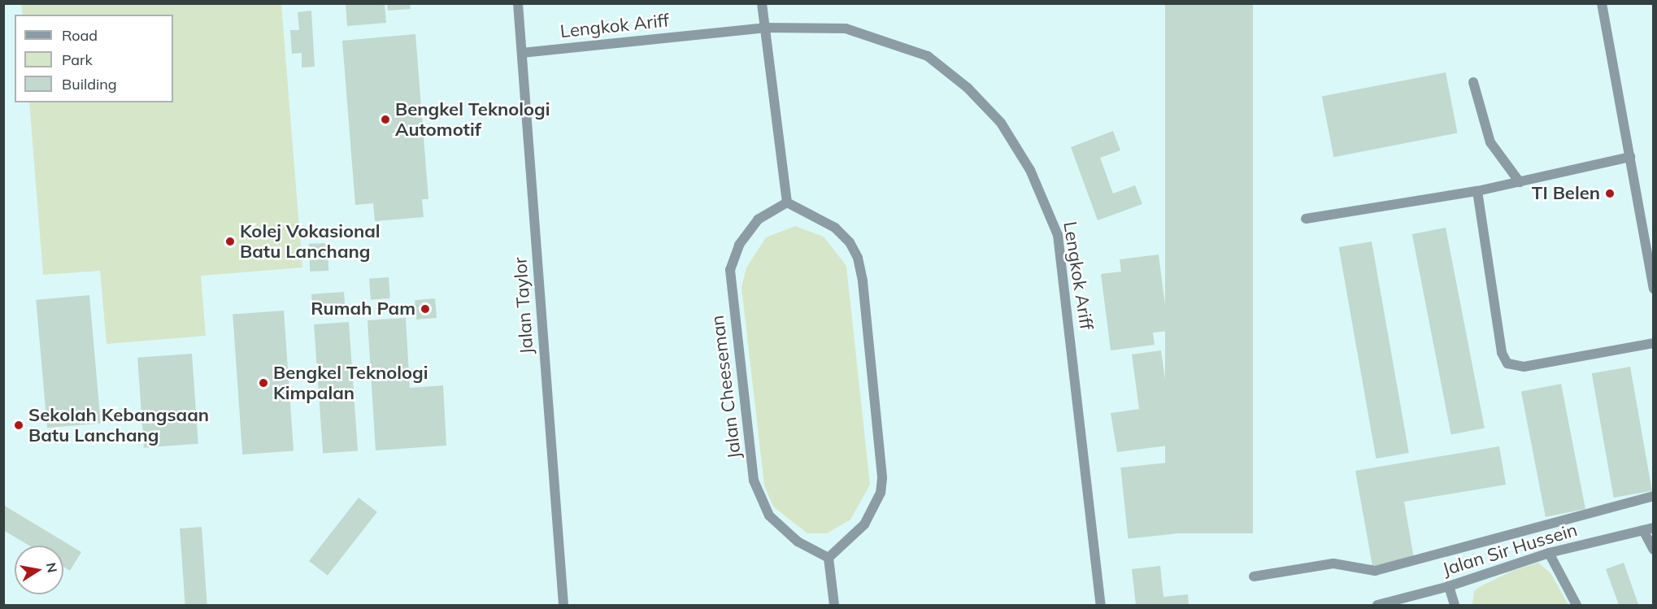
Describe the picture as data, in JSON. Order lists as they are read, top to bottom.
{
  "streets": {
    "street": [
      "Lengkok Ariff",
      "Jalan Taylor",
      "Jalan Cheeseman",
      "Jalan Sir Hussein"
    ]
  },
  "crossings": [
    ["Lengkok Ariff", "Jalan Taylor"]
  ],
  "places": [
    "Bengkel Teknologi Automotif",
    "TI Belen",
    "Kolej Vokasional Batu Lanchang",
    "Rumah Pam",
    "Bengkel Teknologi Kimpalan",
    "Sekolah Kebangsaan Batu Lanchang"
  ],
  "legend": ["Road", "Park", "Building"],
  "north": "right"
}
